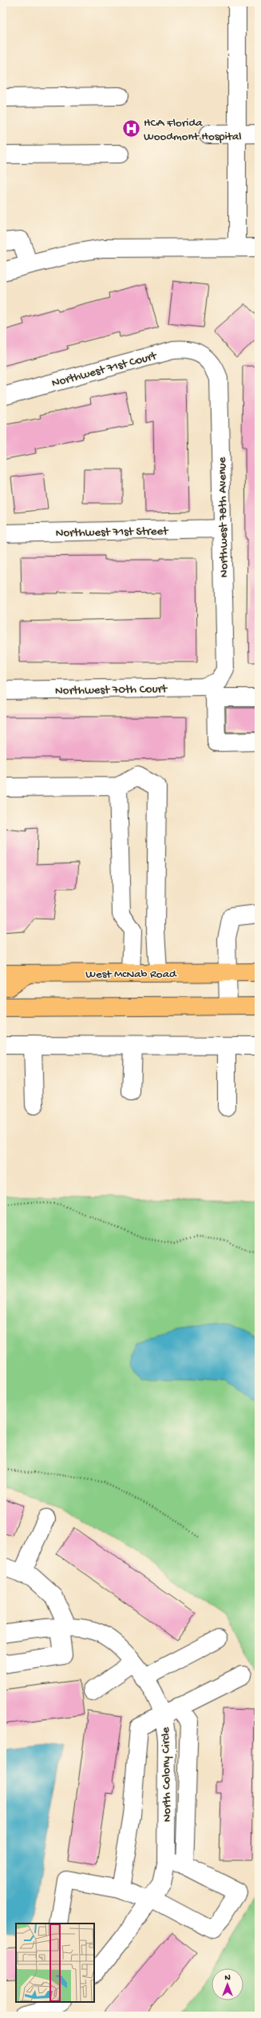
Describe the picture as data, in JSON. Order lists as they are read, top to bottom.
{
  "streets": {
    "main road": ["West McNab Road"],
    "street": [
      "Northwest 71st Court",
      "Northwest 78th Avenue",
      "Northwest 71st Street",
      "Northwest 70th Court",
      "North Colony Circle"
    ]
  },
  "crossings": [
    ["Northwest 71st Court", "Northwest 78th Avenue"],
    ["Northwest 78th Avenue", "Northwest 71st Street"],
    ["Northwest 78th Avenue", "Northwest 70th Court"]
  ],
  "places": {
    "hospital": ["HCA Florida Woodmont Hospital"]
  },
  "north": "top"
}
